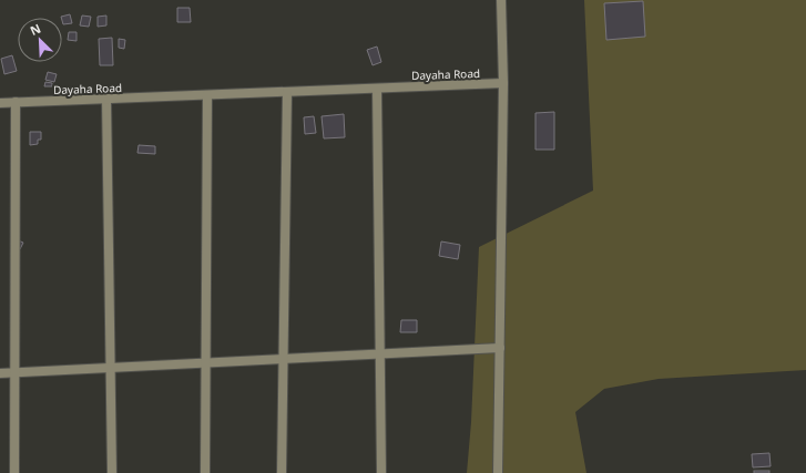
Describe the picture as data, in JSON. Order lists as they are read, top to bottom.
{
  "streets": {
    "street": ["Dayaha Road"]
  },
  "north": "top left"
}
